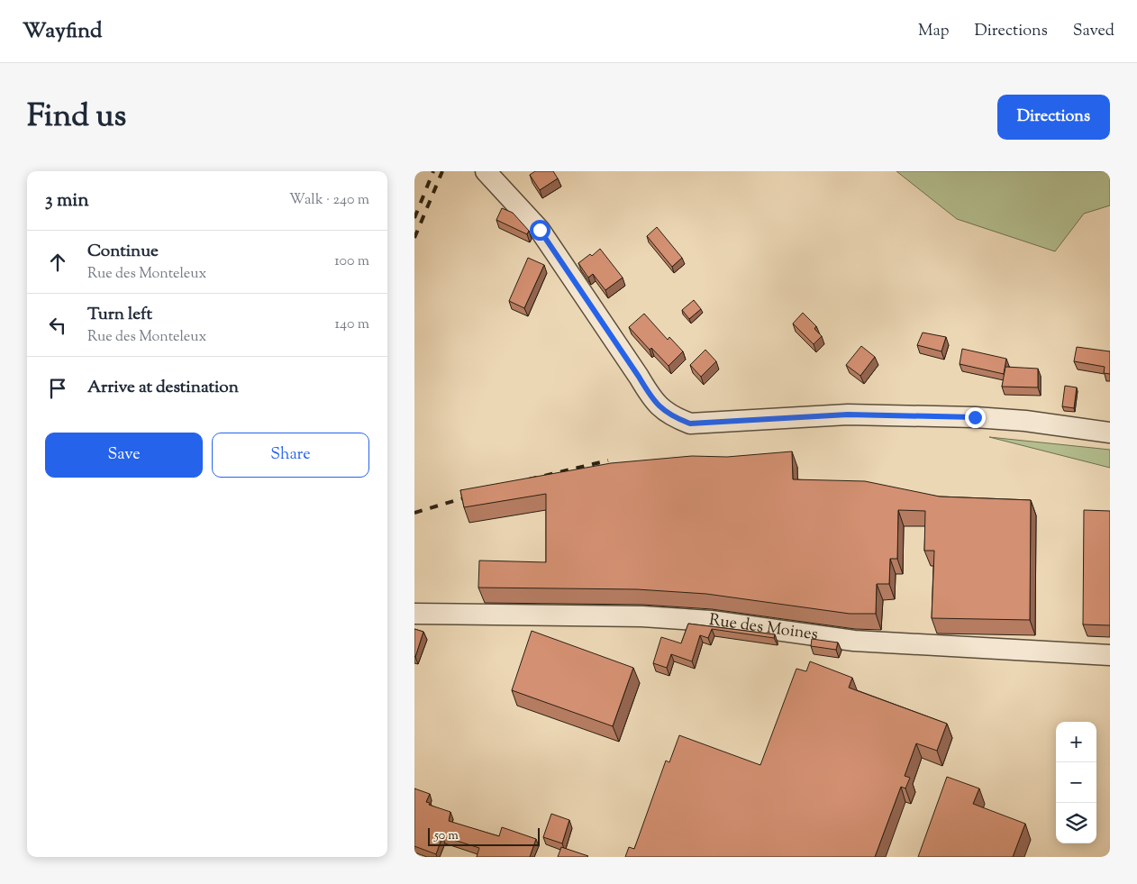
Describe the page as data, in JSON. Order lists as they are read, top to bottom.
{
  "streets": {
    "street": ["Rue des Moines"]
  },
  "scale_bar": "50 m",
  "page": {
    "header": "Wayfind",
    "nav": ["Map", "Directions", "Saved"],
    "title": "Find us",
    "buttons": [
      "Directions",
      ["Save", "Share"]
    ],
    "heading": ["3 min", "Walk · 240 m"],
    "list": [
      ["Continue", "Rue des Monteleux", "100 m"],
      ["Turn left", "Rue des Monteleux", "140 m"],
      "Arrive at destination"
    ],
    "map_buttons": ["+", "−"],
    "scale": "50 m"
  }
}
